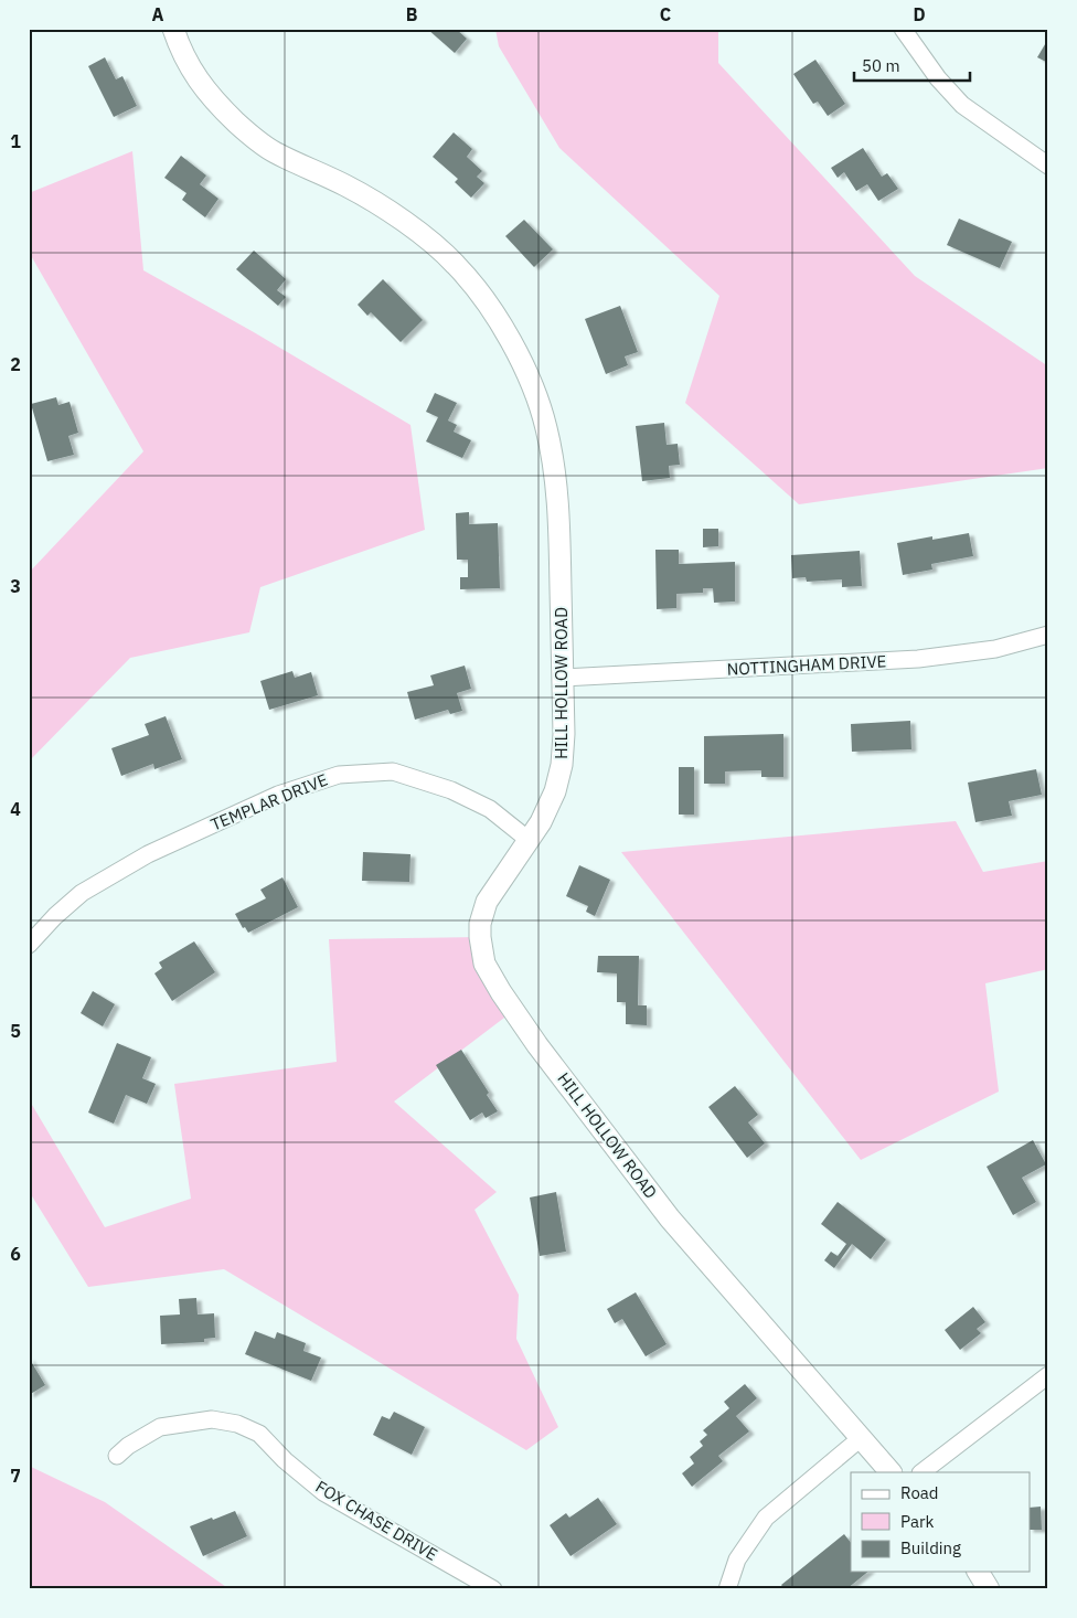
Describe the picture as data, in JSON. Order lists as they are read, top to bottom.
{
  "streets": {
    "street": [
      "NOTTINGHAM DRIVE",
      "HILL HOLLOW ROAD",
      "TEMPLAR DRIVE",
      "FOX CHASE DRIVE"
    ]
  },
  "crossings": [
    ["NOTTINGHAM DRIVE", "HILL HOLLOW ROAD"],
    ["HILL HOLLOW ROAD", "TEMPLAR DRIVE"]
  ],
  "legend": ["Road", "Park", "Building"],
  "scale_bar": "50 m",
  "grid": {
    "columns": [
      "A",
      "B",
      "C",
      "D"
    ],
    "rows": [
      "1",
      "2",
      "3",
      "4",
      "5",
      "6",
      "7"
    ]
  }
}
